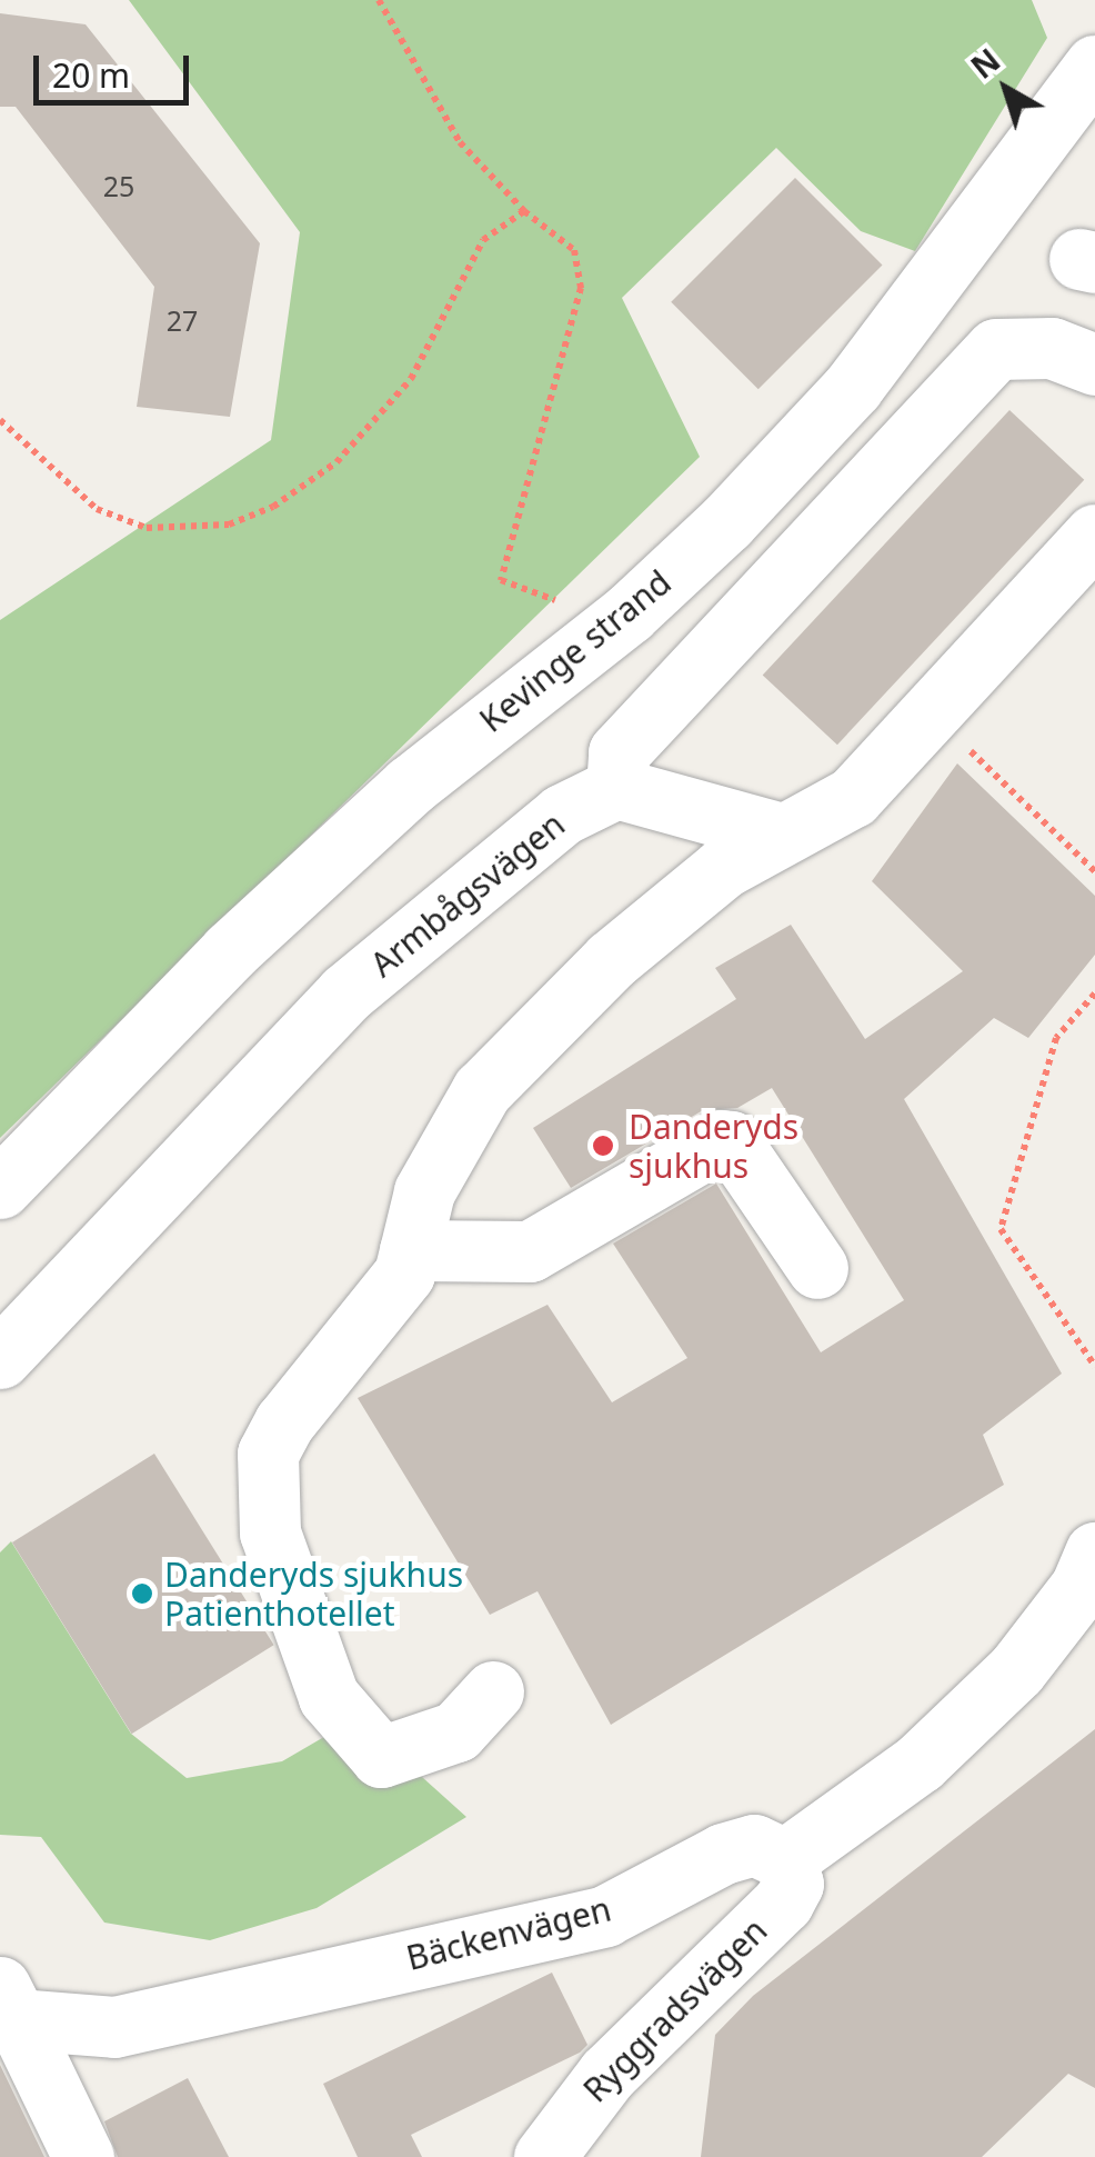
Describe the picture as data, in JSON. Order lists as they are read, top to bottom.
{
  "streets": {
    "street": [
      "Kevinge strand",
      "Armbågsvägen",
      "Bäckenvägen",
      "Ryggradsvägen"
    ]
  },
  "crossings": [
    ["Bäckenvägen", "Ryggradsvägen"]
  ],
  "places": ["Danderyds sjukhus", "Danderyds sjukhus Patienthotellet"],
  "house_numbers": ["25", "27"],
  "scale_bar": "20 m",
  "north": "top left"
}
